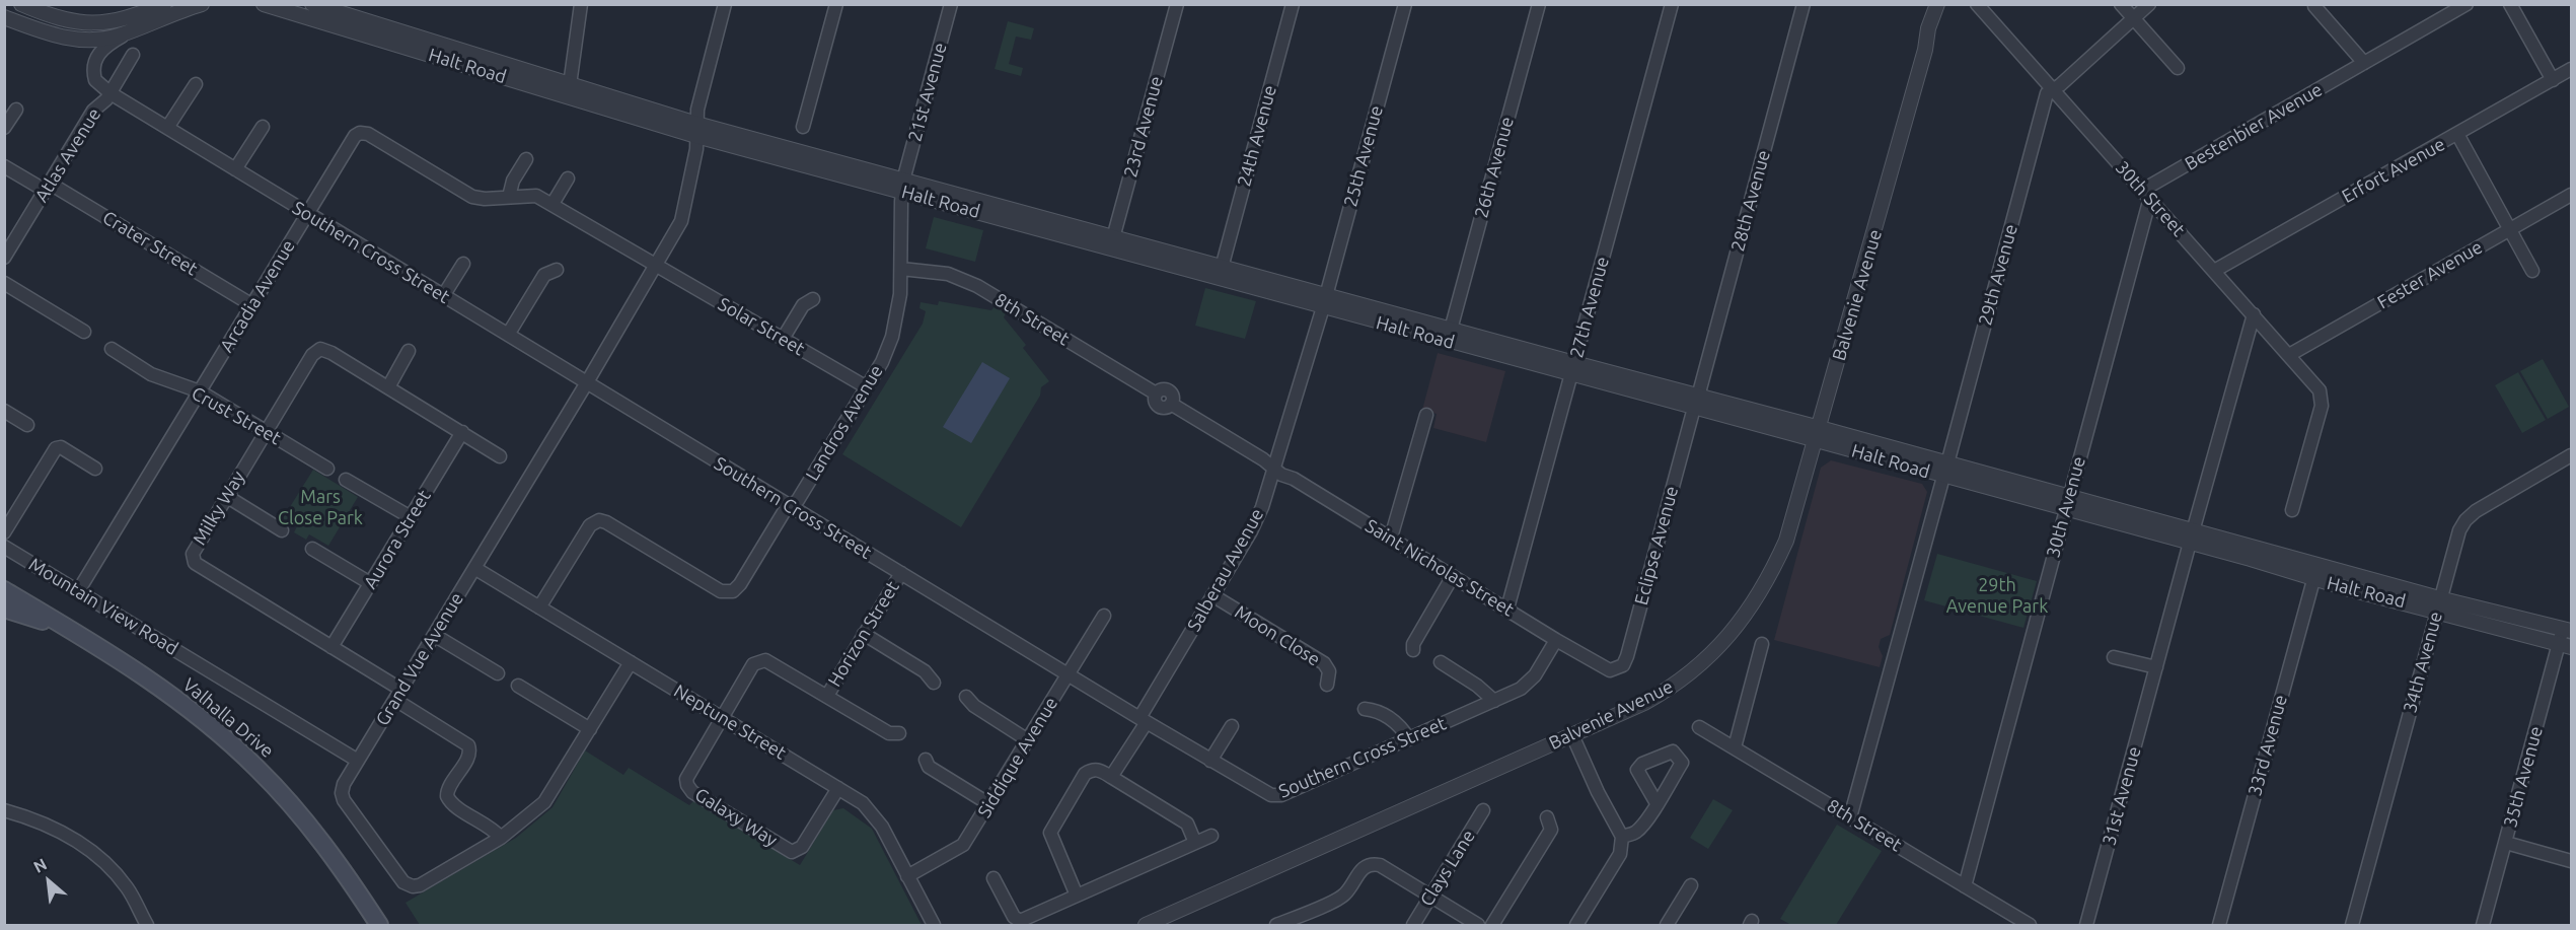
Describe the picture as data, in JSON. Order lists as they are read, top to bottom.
{
  "streets": {
    "main road": ["Valhalla Drive"],
    "street": [
      "Halt Road",
      "21st Avenue",
      "23rd Avenue",
      "Bestenbier Avenue",
      "24th Avenue",
      "Atlas Avenue",
      "25th Avenue",
      "26th Avenue",
      "Erfort Avenue",
      "30th Street",
      "28th Avenue",
      "Crater Street",
      "Southern Cross Street",
      "29th Avenue",
      "Fester Avenue",
      "Balvenie Avenue",
      "Arcadia Avenue",
      "27th Avenue",
      "8th Street",
      "Solar Street",
      "Crust Street",
      "Landros Avenue",
      "30th Avenue",
      "Milky Way",
      "Aurora Street",
      "Eclipse Avenue",
      "Saint Nicholas Street",
      "Salberau Avenue",
      "Mountain View Road",
      "Horizon Street",
      "Moon Close",
      "Grand Vue Avenue",
      "34th Avenue",
      "Neptune Street",
      "33rd Avenue",
      "Siddique Avenue",
      "35th Avenue",
      "31st Avenue",
      "Galaxy Way",
      "Clays Lane"
    ]
  },
  "crossings": [
    ["Halt Road", "21st Avenue"],
    ["Halt Road", "23rd Avenue"],
    ["Halt Road", "24th Avenue"],
    ["Halt Road", "25th Avenue"],
    ["Halt Road", "26th Avenue"],
    ["Halt Road", "28th Avenue"],
    ["Halt Road", "29th Avenue"],
    ["Halt Road", "Balvenie Avenue"],
    ["Halt Road", "27th Avenue"],
    ["Halt Road", "Landros Avenue"],
    ["Halt Road", "30th Avenue"],
    ["Halt Road", "Eclipse Avenue"],
    ["Halt Road", "Salberau Avenue"],
    ["Halt Road", "Grand Vue Avenue"],
    ["Halt Road", "34th Avenue"],
    ["Halt Road", "33rd Avenue"],
    ["Halt Road", "35th Avenue"],
    ["Halt Road", "31st Avenue"],
    ["21st Avenue", "Landros Avenue"],
    ["Bestenbier Avenue", "30th Street"],
    ["Bestenbier Avenue", "30th Avenue"],
    ["Atlas Avenue", "Crater Street"],
    ["Atlas Avenue", "Southern Cross Street"],
    ["25th Avenue", "Salberau Avenue"],
    ["Erfort Avenue", "30th Street"],
    ["30th Street", "29th Avenue"],
    ["30th Street", "Fester Avenue"],
    ["30th Street", "30th Avenue"],
    ["30th Street", "31st Avenue"],
    ["28th Avenue", "Eclipse Avenue"],
    ["Crater Street", "Arcadia Avenue"],
    ["Southern Cross Street", "Arcadia Avenue"],
    ["Southern Cross Street", "Landros Avenue"],
    ["Southern Cross Street", "Saint Nicholas Street"],
    ["Southern Cross Street", "Salberau Avenue"],
    ["Southern Cross Street", "Horizon Street"],
    ["Southern Cross Street", "Grand Vue Avenue"],
    ["Southern Cross Street", "Siddique Avenue"],
    ["29th Avenue", "8th Street"],
    ["Arcadia Avenue", "Solar Street"],
    ["Arcadia Avenue", "Crust Street"],
    ["Arcadia Avenue", "Mountain View Road"],
    ["Arcadia Avenue", "Grand Vue Avenue"],
    ["27th Avenue", "Saint Nicholas Street"],
    ["8th Street", "Landros Avenue"],
    ["8th Street", "30th Avenue"],
    ["8th Street", "Saint Nicholas Street"],
    ["8th Street", "Salberau Avenue"],
    ["Solar Street", "Landros Avenue"],
    ["Solar Street", "Grand Vue Avenue"],
    ["Crust Street", "Milky Way"],
    ["Landros Avenue", "Neptune Street"],
    ["Milky Way", "Aurora Street"],
    ["Milky Way", "Grand Vue Avenue"],
    ["Eclipse Avenue", "Saint Nicholas Street"],
    ["Saint Nicholas Street", "Salberau Avenue"],
    ["Salberau Avenue", "Moon Close"],
    ["Mountain View Road", "Grand Vue Avenue"],
    ["Horizon Street", "Galaxy Way"],
    ["Grand Vue Avenue", "Neptune Street"],
    ["Neptune Street", "Siddique Avenue"],
    ["Neptune Street", "Galaxy Way"]
  ],
  "parks": ["Mars Close Park", "29th Avenue Park"],
  "north": "top left"
}
